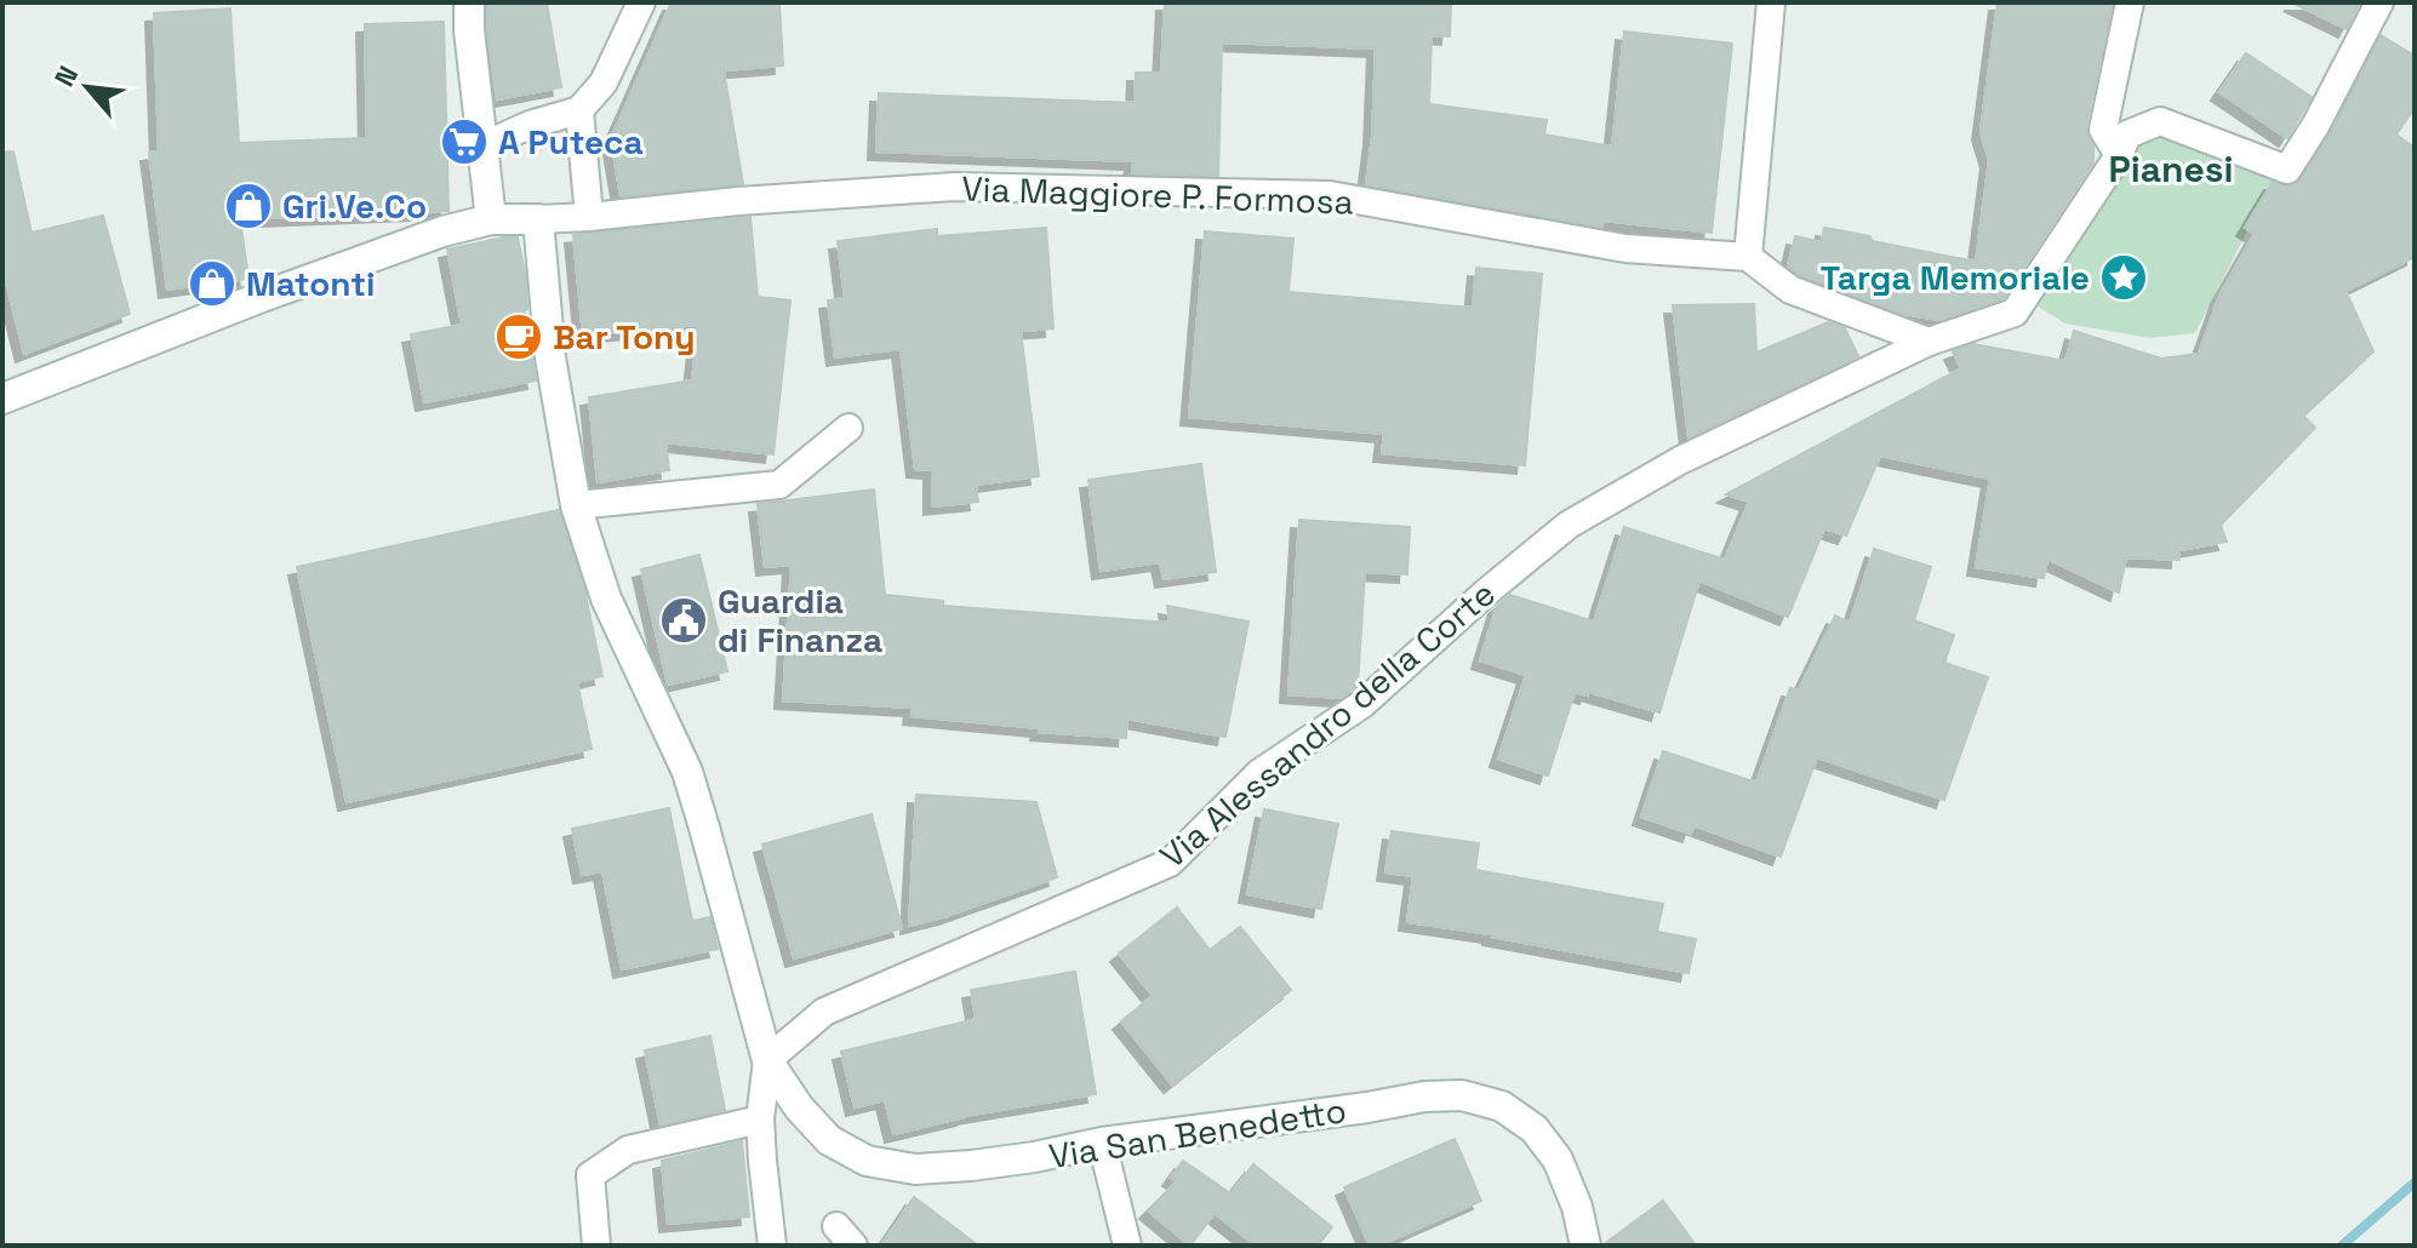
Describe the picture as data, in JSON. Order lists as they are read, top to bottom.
{
  "streets": {
    "street": ["Via Maggiore P. Formosa", "Via Alessandro della Corte", "Via San Benedetto"]
  },
  "crossings": [
    ["Via Maggiore P. Formosa", "Via San Benedetto"],
    ["Via Alessandro della Corte", "Via San Benedetto"]
  ],
  "districts": ["Pianesi"],
  "places": {
    "supermarket": ["A Puteca"],
    "shop": ["Gri.Ve.Co", "Matonti"],
    "place": ["Targa Memoriale"],
    "cafe": ["Bar Tony"],
    "public building": ["Guardia di Finanza"]
  },
  "north": "top left"
}
